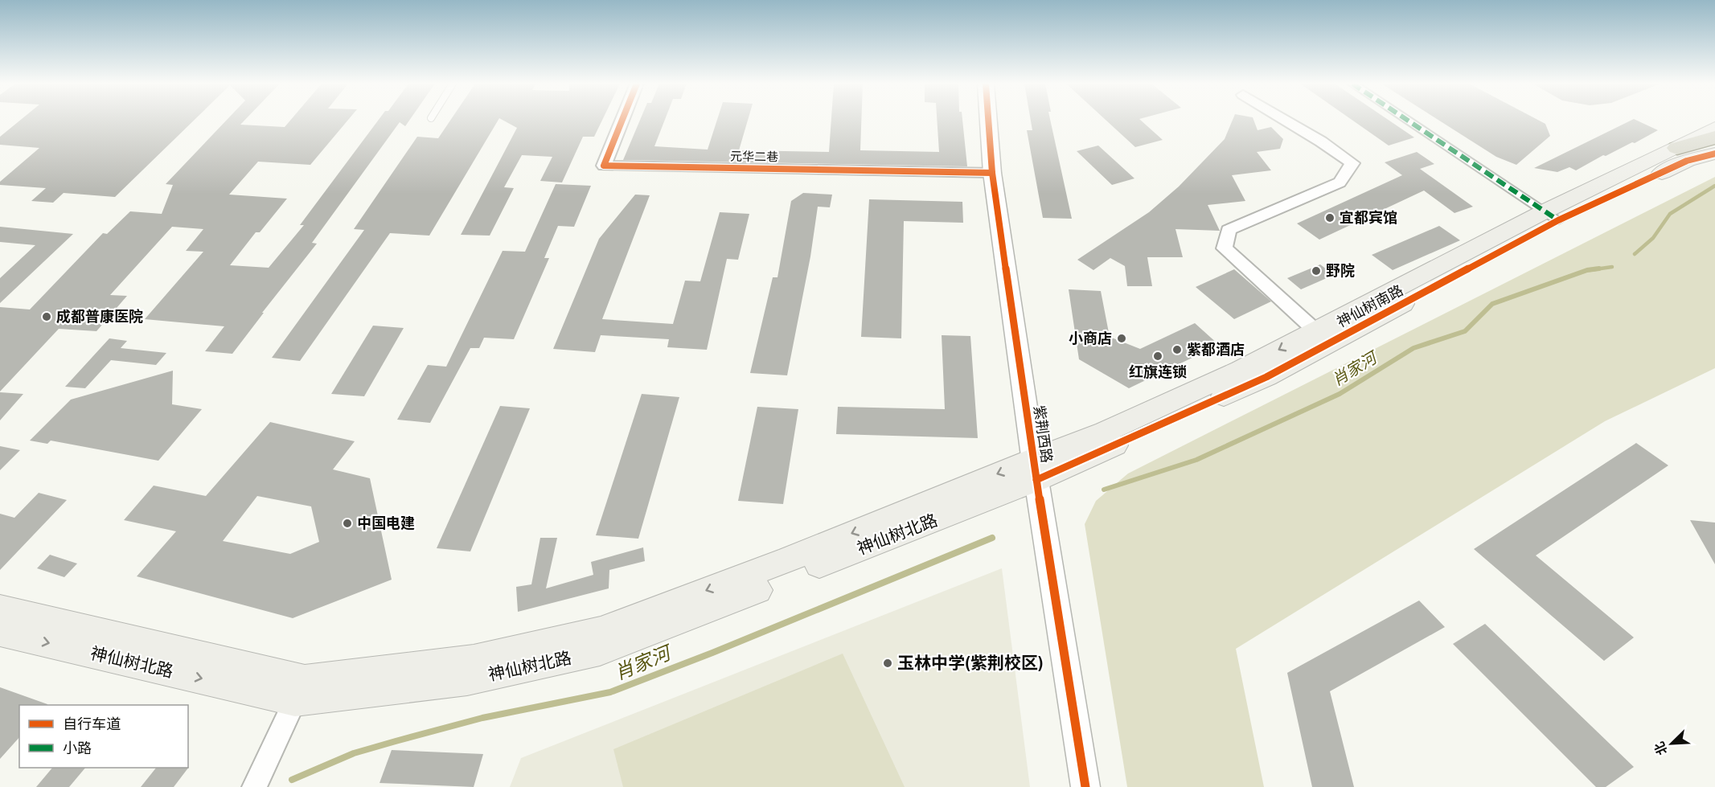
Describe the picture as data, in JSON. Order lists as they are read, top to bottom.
{
  "streets": {
    "main road": ["神仙树北路"],
    "street": ["元华二巷", "紫荆西路"],
    "cycle path": ["神仙树南路"]
  },
  "crossings": [
    ["元华二巷", "紫荆西路"],
    ["紫荆西路", "神仙树北路"]
  ],
  "water": ["肖家河"],
  "places": [
    "宜都宾馆",
    "野院",
    "成都普康医院",
    "小商店",
    "紫都酒店",
    "红旗连锁",
    "中国电建",
    "玉林中学(紫荆校区)"
  ],
  "legend": ["自行车道", "小路"],
  "north": "bottom left"
}
